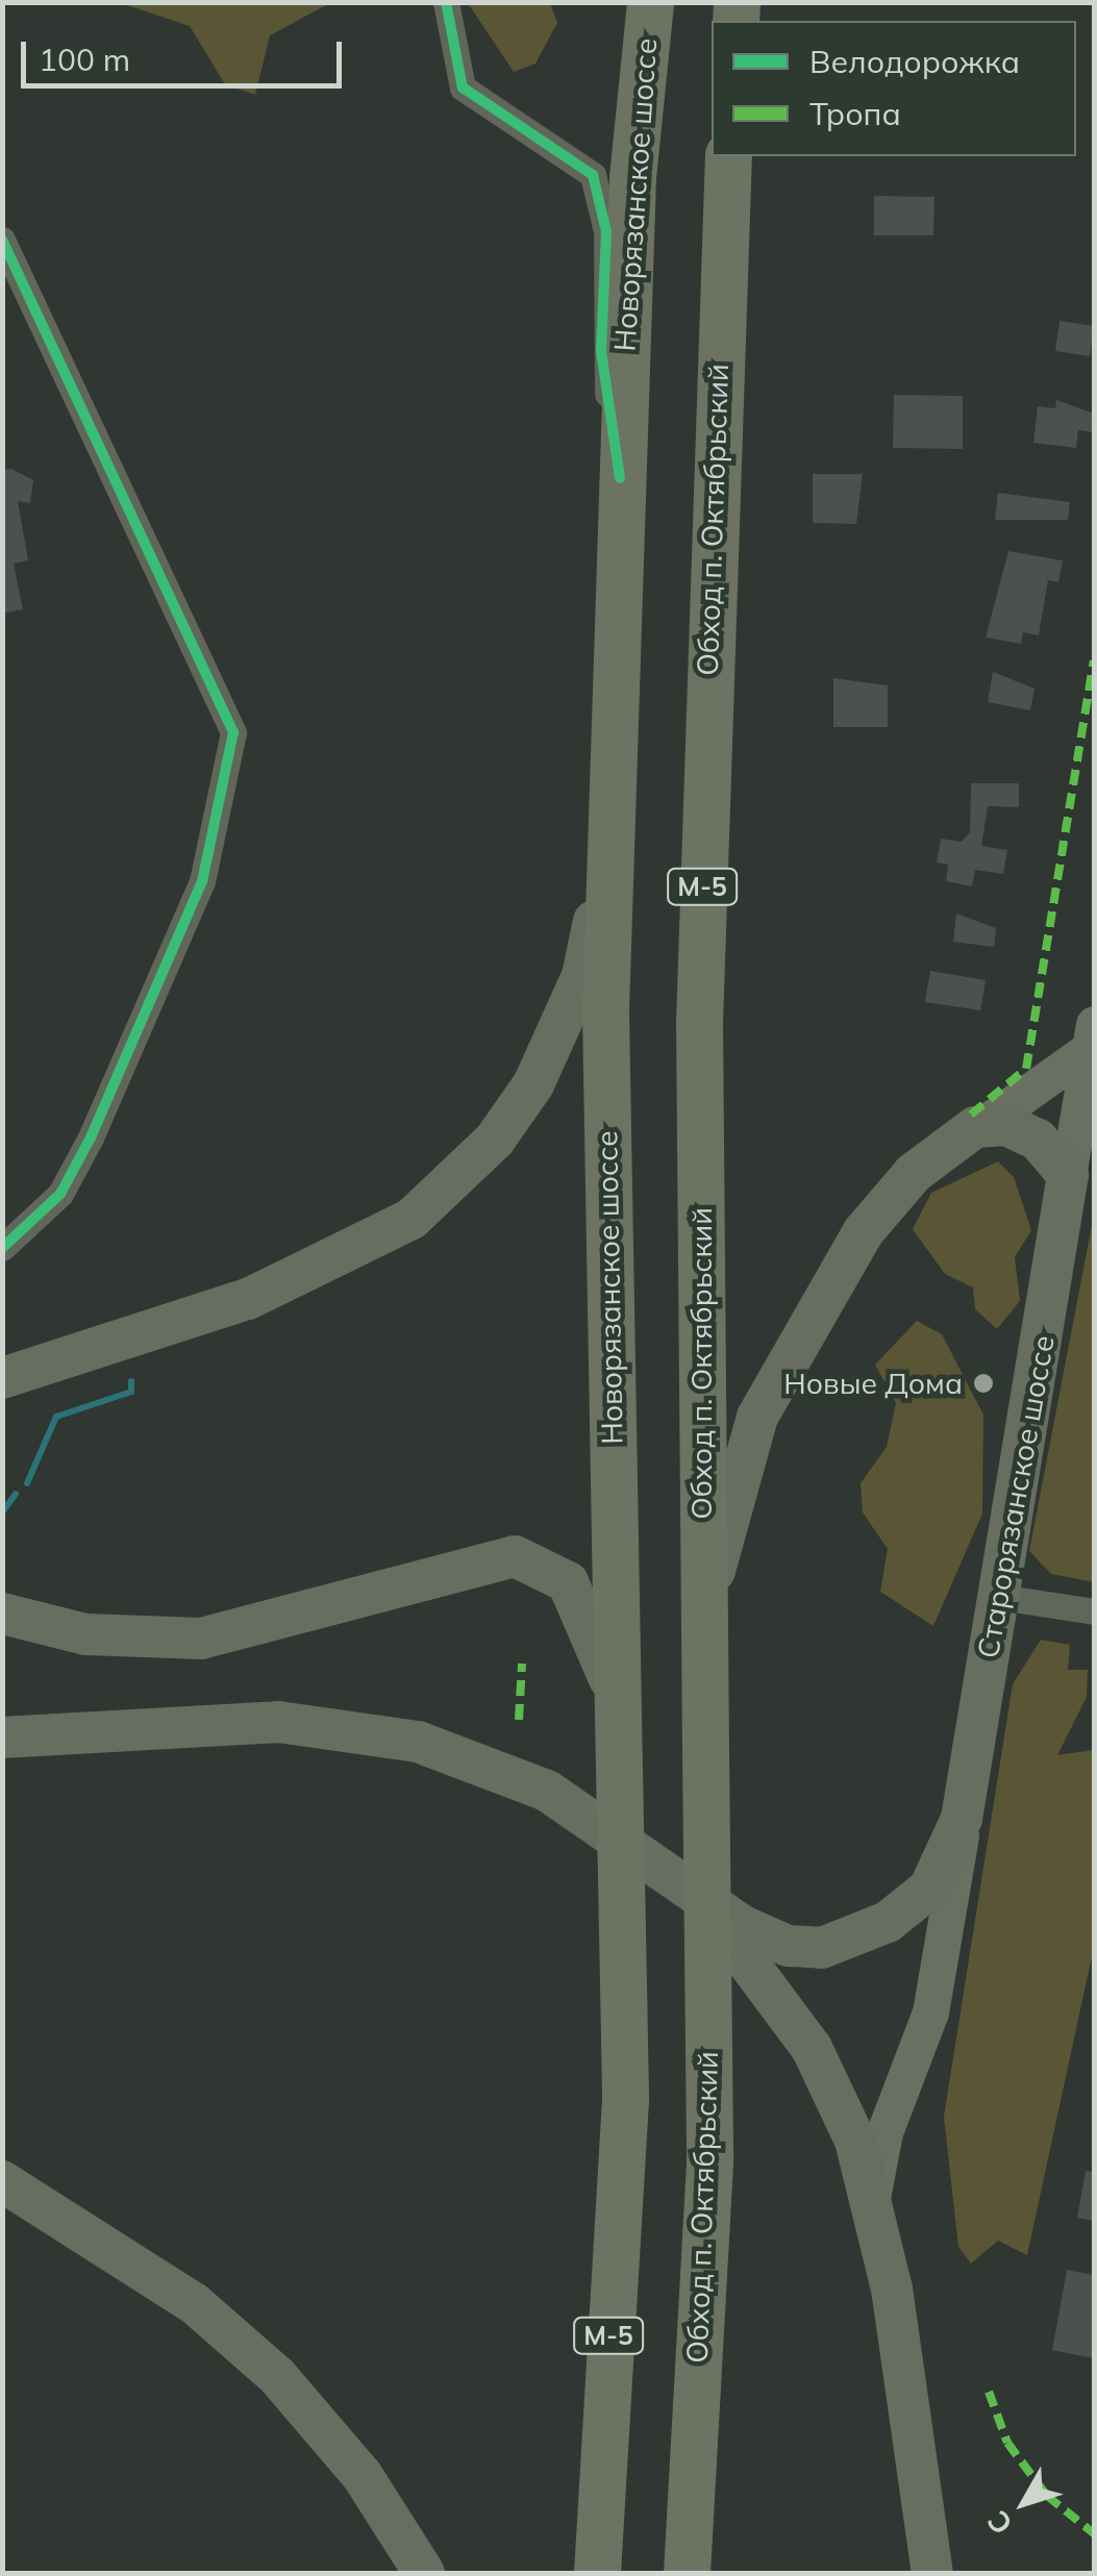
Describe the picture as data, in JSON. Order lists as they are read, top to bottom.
{
  "streets": {
    "highway": ["Новорязанское шоссе", "Обход п. Октябрьский", "М-5"],
    "main road": ["Старорязанское шоссе"]
  },
  "places": ["Новые Дома"],
  "legend": ["Велодорожка", "Тропа"],
  "scale_bar": "100 m",
  "north": "bottom left"
}
